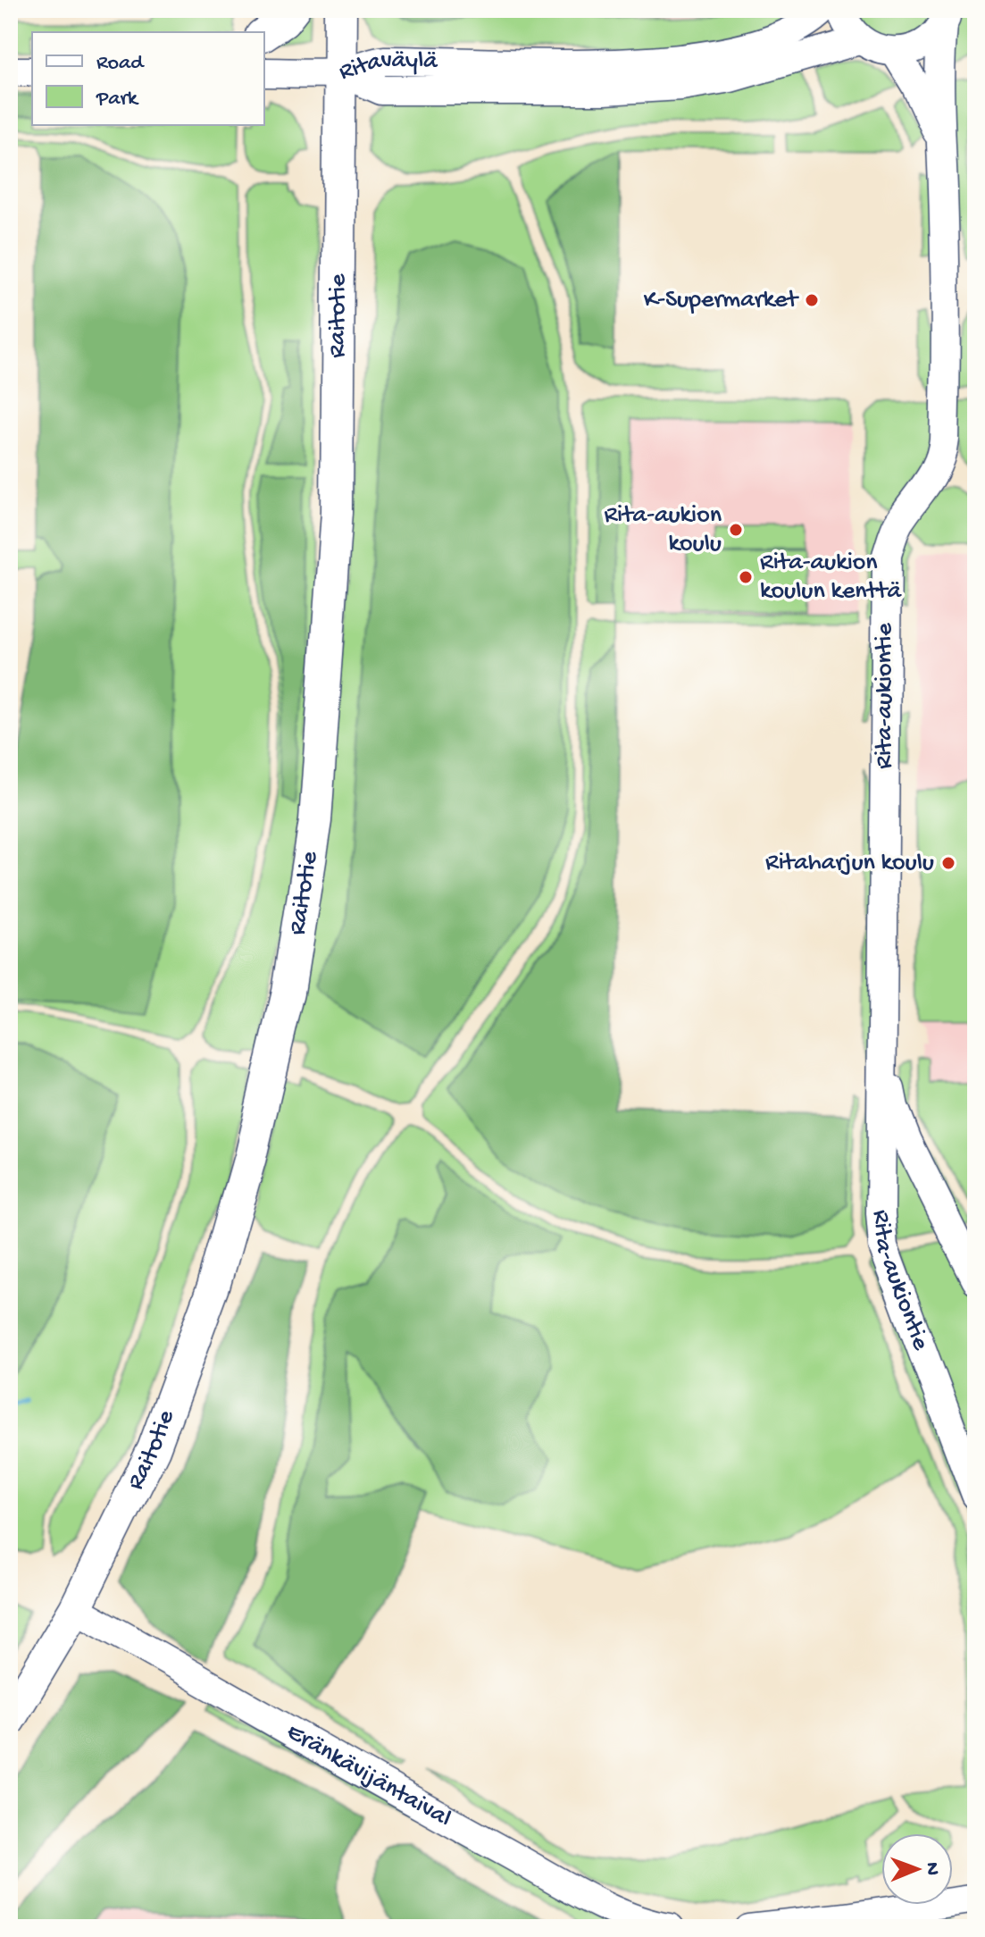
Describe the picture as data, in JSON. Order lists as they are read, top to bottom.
{
  "streets": {
    "main road": ["Raitotie"],
    "street": ["Ritaväylä", "Rita-aukiontie", "Eränkävijäntaival"]
  },
  "crossings": [
    ["Ritaväylä", "Raitotie"],
    ["Raitotie", "Eränkävijäntaival"]
  ],
  "places": [
    "K-Supermarket",
    "Rita-aukion koulu",
    "Rita-aukion koulun kenttä",
    "Ritaharjun koulu"
  ],
  "legend": ["Road", "Park"],
  "north": "right"
}
